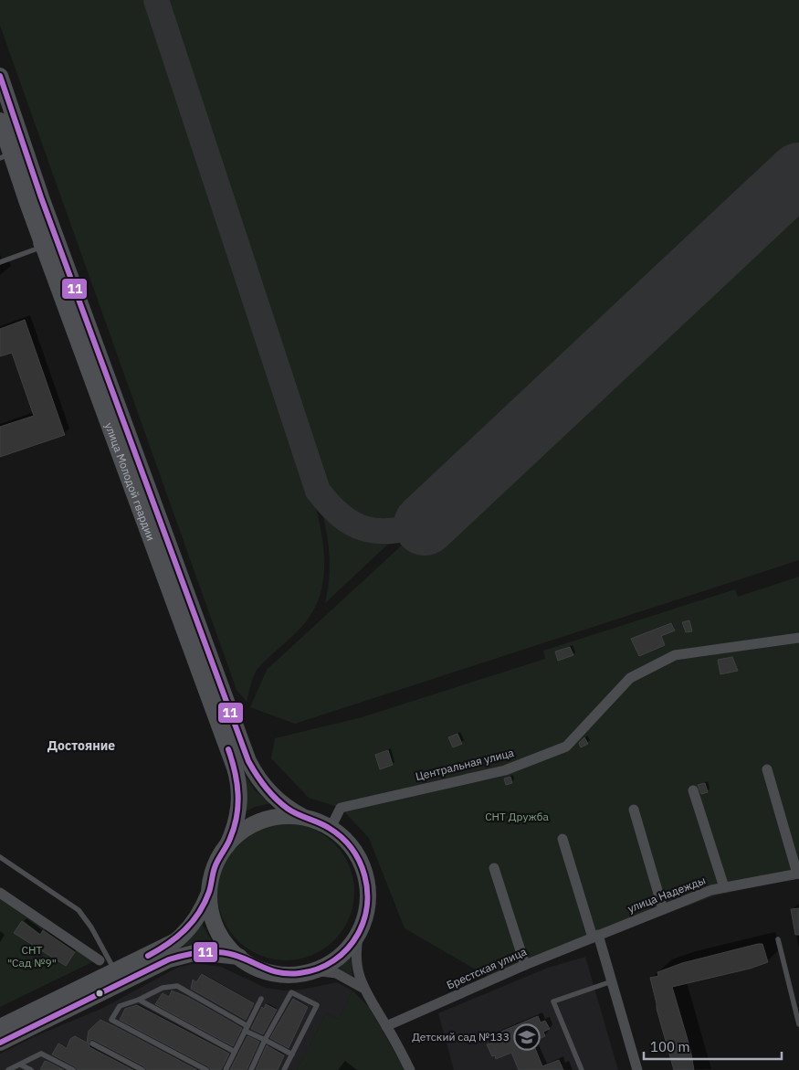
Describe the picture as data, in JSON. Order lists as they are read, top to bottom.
{
  "streets": {
    "main road": ["улица Молодой гвардии"],
    "street": ["Центральная улица", "улица Надежды", "Брестская улица"]
  },
  "crossings": [
    ["улица Молодой гвардии", "Центральная улица"],
    ["улица Надежды", "Брестская улица"]
  ],
  "districts": ["Достояние"],
  "parks": ["СНТ Дружба", "СНТ \"Сад №9\""],
  "places": {
    "school or university": ["Детский сад №133"]
  },
  "lines": ["transit line 11"],
  "scale_bar": "100 m"
}
